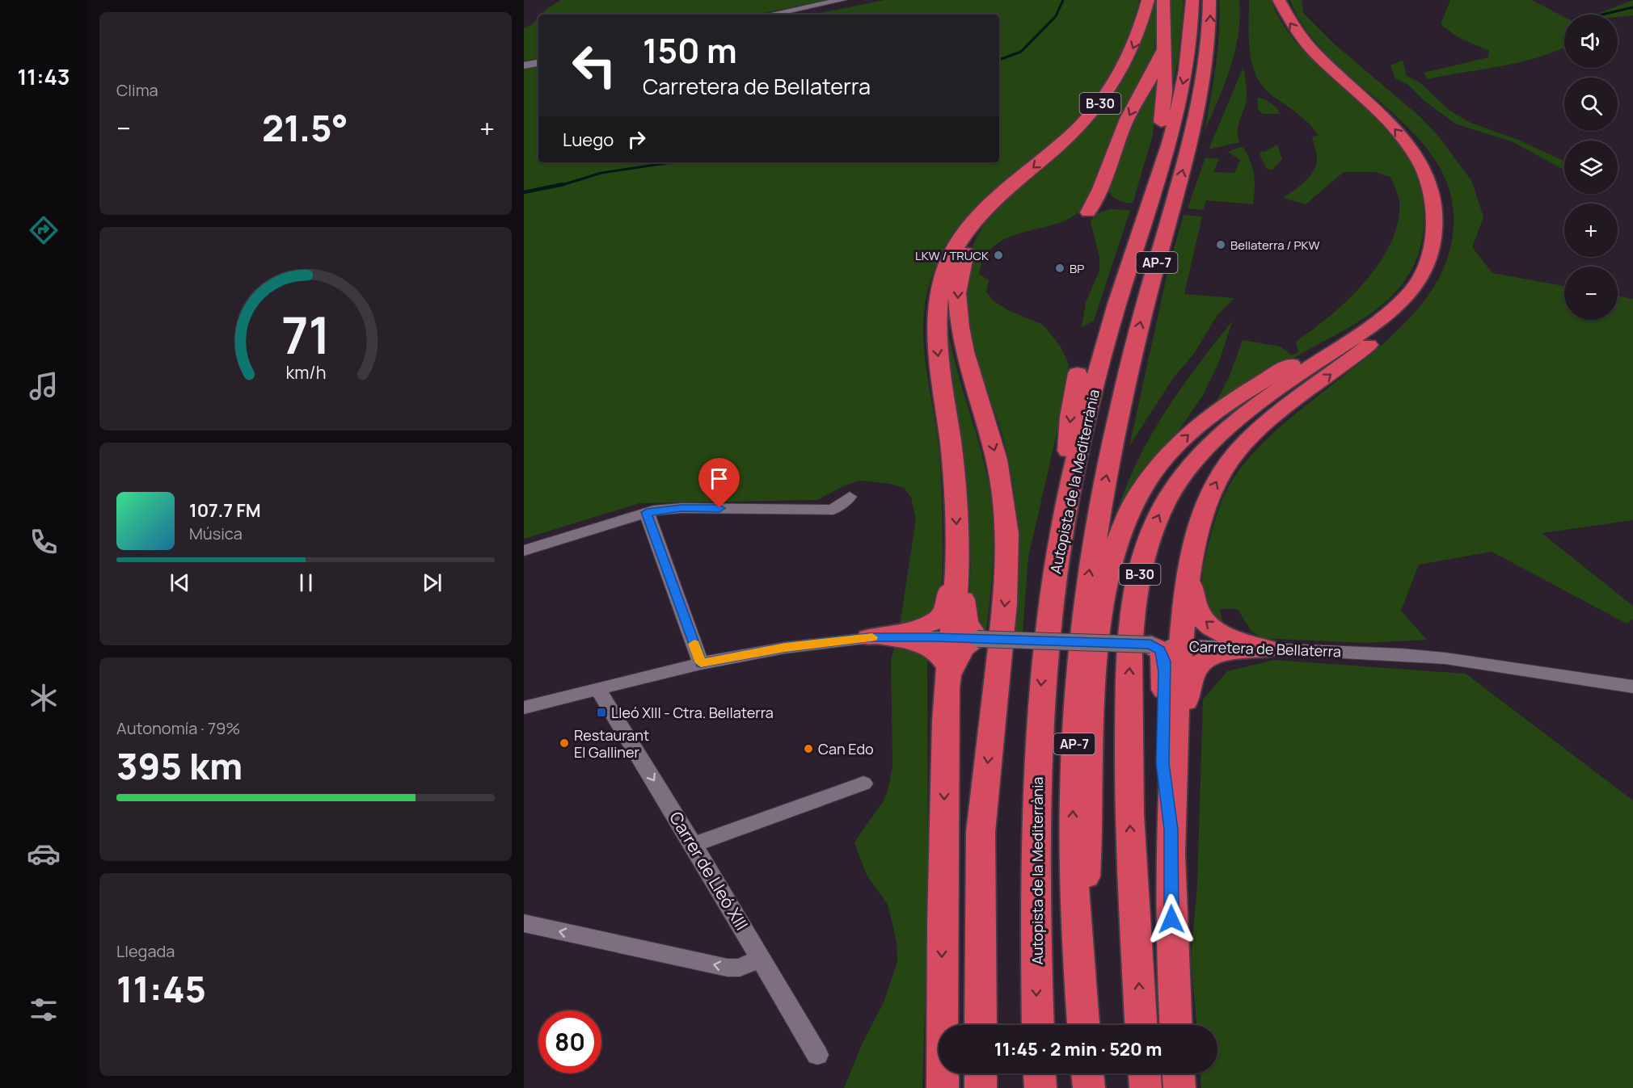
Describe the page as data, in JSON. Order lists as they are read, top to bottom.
{
  "streets": {
    "highway": ["B-30", "AP-7", "Autopista de la Mediterrània"],
    "street": ["Carretera de Bellaterra", "Carrer de Lleó XIII"]
  },
  "crossings": [
    ["Carretera de Bellaterra", "Carrer de Lleó XIII"]
  ],
  "one_way": ["Carrer de Lleó XIII"],
  "places": {
    "other": [
      "Bellaterra / PKW",
      "LKW / TRUCK",
      "BP",
      "Restaurant El Galliner",
      "Can Edo"
    ],
    "transit": ["Lleó XIII - Ctra. Bellaterra"]
  },
  "page": {
    "tabs": "11:43",
    "tile": [
      "Clima",
      ["Autonomía · 79%", "395 km"],
      ["Llegada", "11:45"]
    ],
    "map_buttons": ["+", "−"],
    "turn": ["150 m", "Carretera de Bellaterra"],
    "heat": ["−", "21.5°", "+"],
    "then": "Luego",
    "song": ["107.7 FM", "Música"],
    "limit": "80",
    "trip": "11:45 · 2 min · 520 m",
    "gauge": ["71", "km/h"]
  }
}
